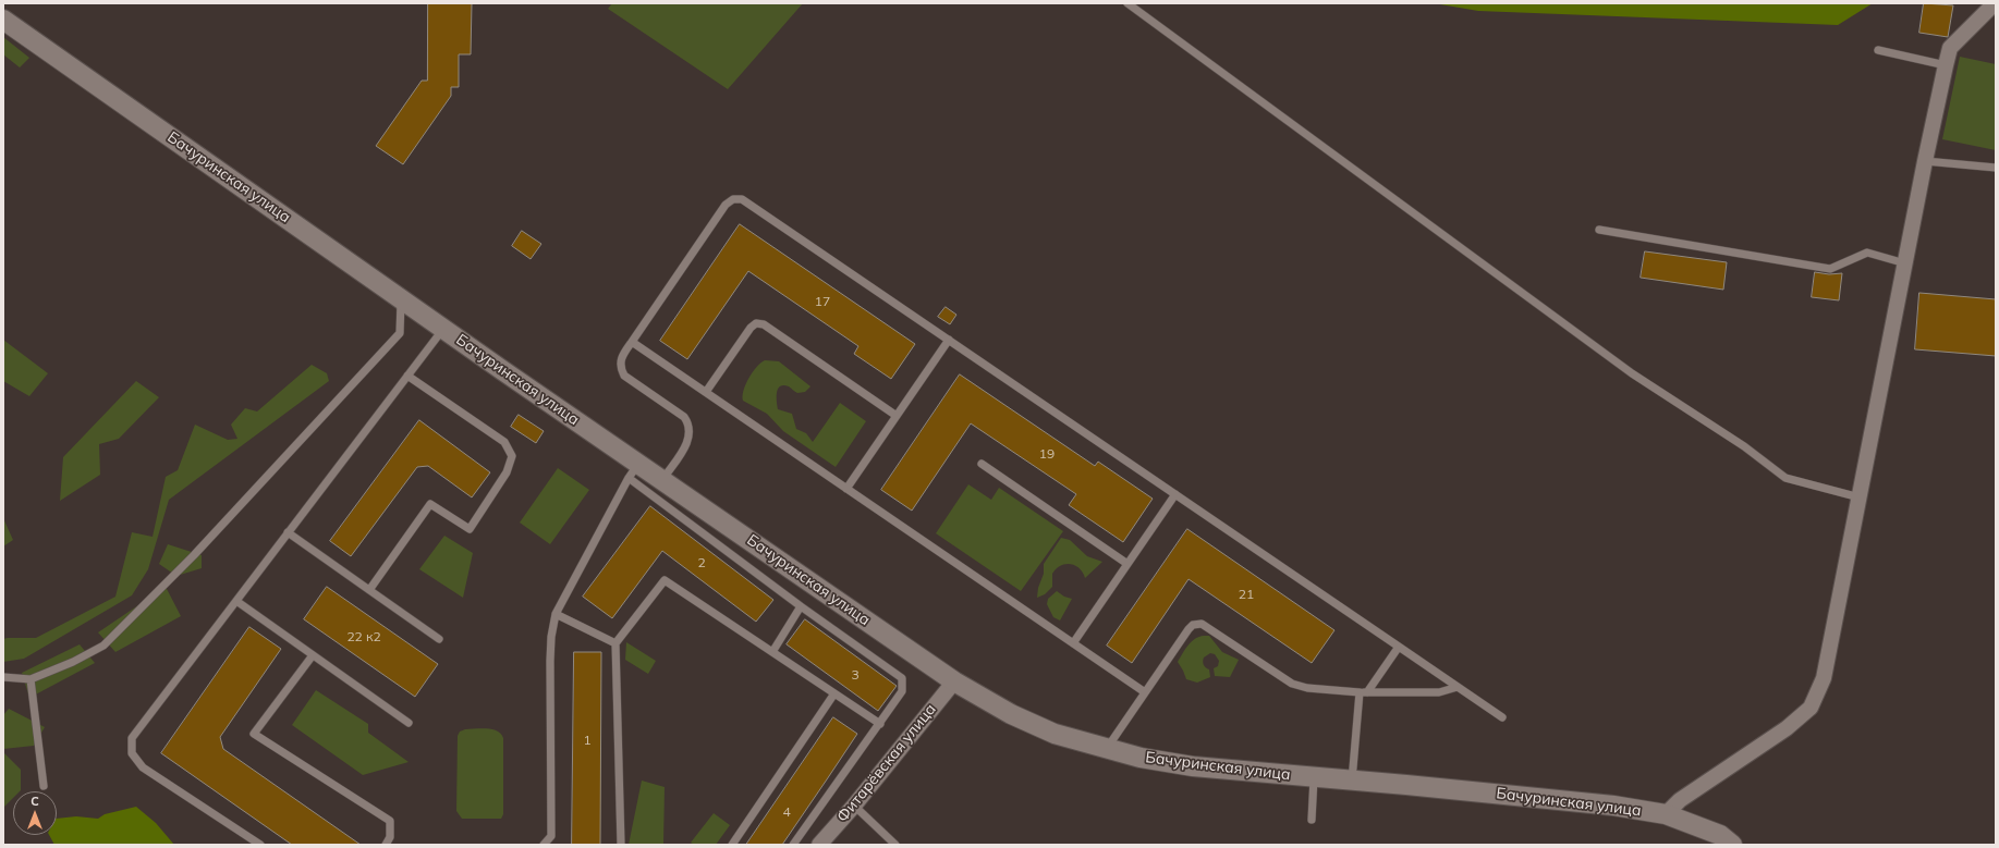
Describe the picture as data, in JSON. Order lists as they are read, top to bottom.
{
  "streets": {
    "street": ["Бачуринская улица", "Фитарёвская улица"]
  },
  "crossings": [
    ["Бачуринская улица", "Фитарёвская улица"]
  ],
  "house_numbers": [
    "17",
    "19",
    "2",
    "21",
    "22 к2",
    "3",
    "1",
    "4"
  ],
  "north": "top"
}
